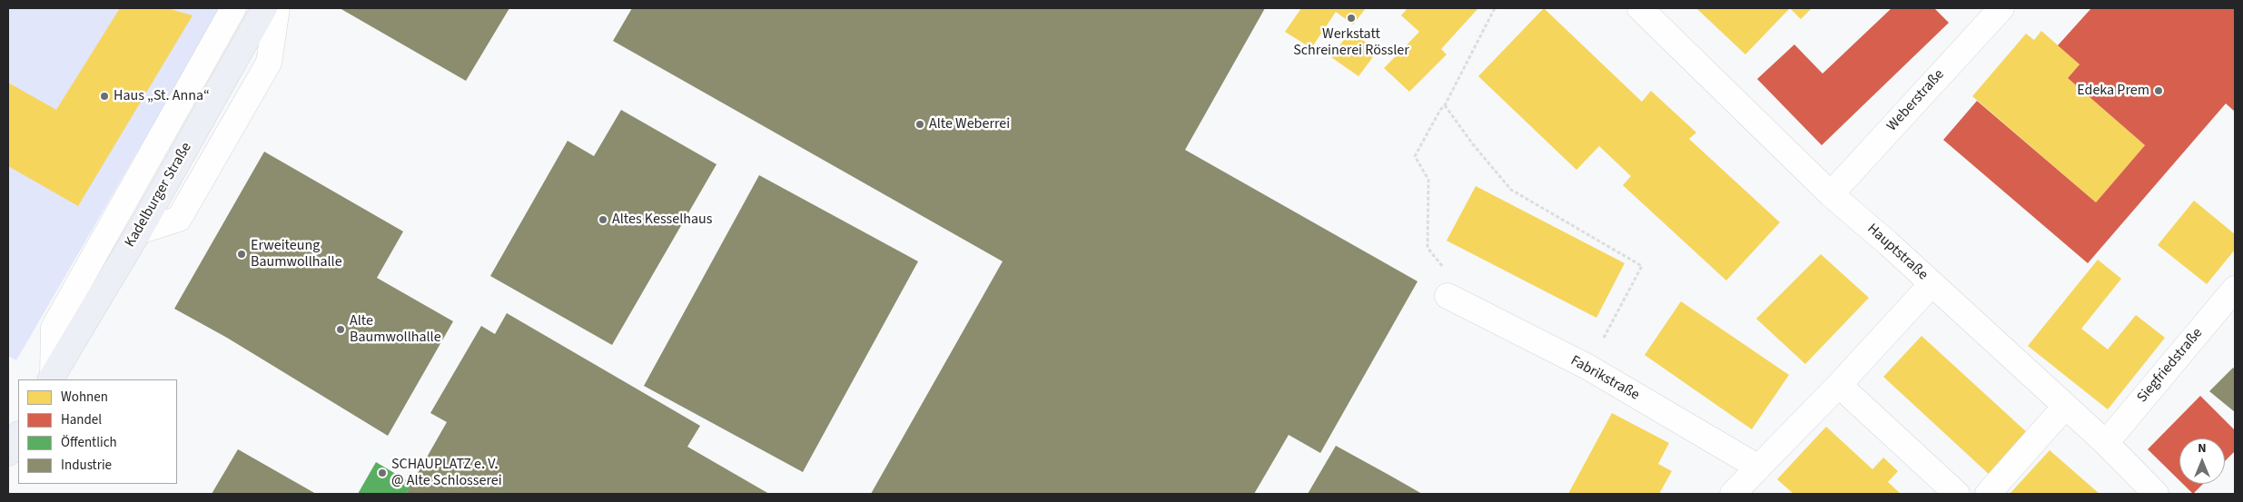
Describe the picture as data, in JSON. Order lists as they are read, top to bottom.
{
  "streets": {
    "main road": ["Kadelburger Straße"],
    "street": [
      "Weberstraße",
      "Hauptstraße",
      "Siegfriedstraße",
      "Fabrikstraße"
    ]
  },
  "crossings": [
    ["Weberstraße", "Hauptstraße"],
    ["Hauptstraße", "Siegfriedstraße"]
  ],
  "places": [
    "Werkstatt Schreinerei Rössler",
    "Edeka Prem",
    "Haus „St. Anna“",
    "Alte Weberrei",
    "Altes Kesselhaus",
    "Erweiteung Baumwollhalle",
    "Alte Baumwollhalle",
    "SCHAUPLATZ e. V. @ Alte Schlosserei"
  ],
  "legend": [
    "Wohnen",
    "Handel",
    "Öffentlich",
    "Industrie"
  ],
  "north": "top"
}
